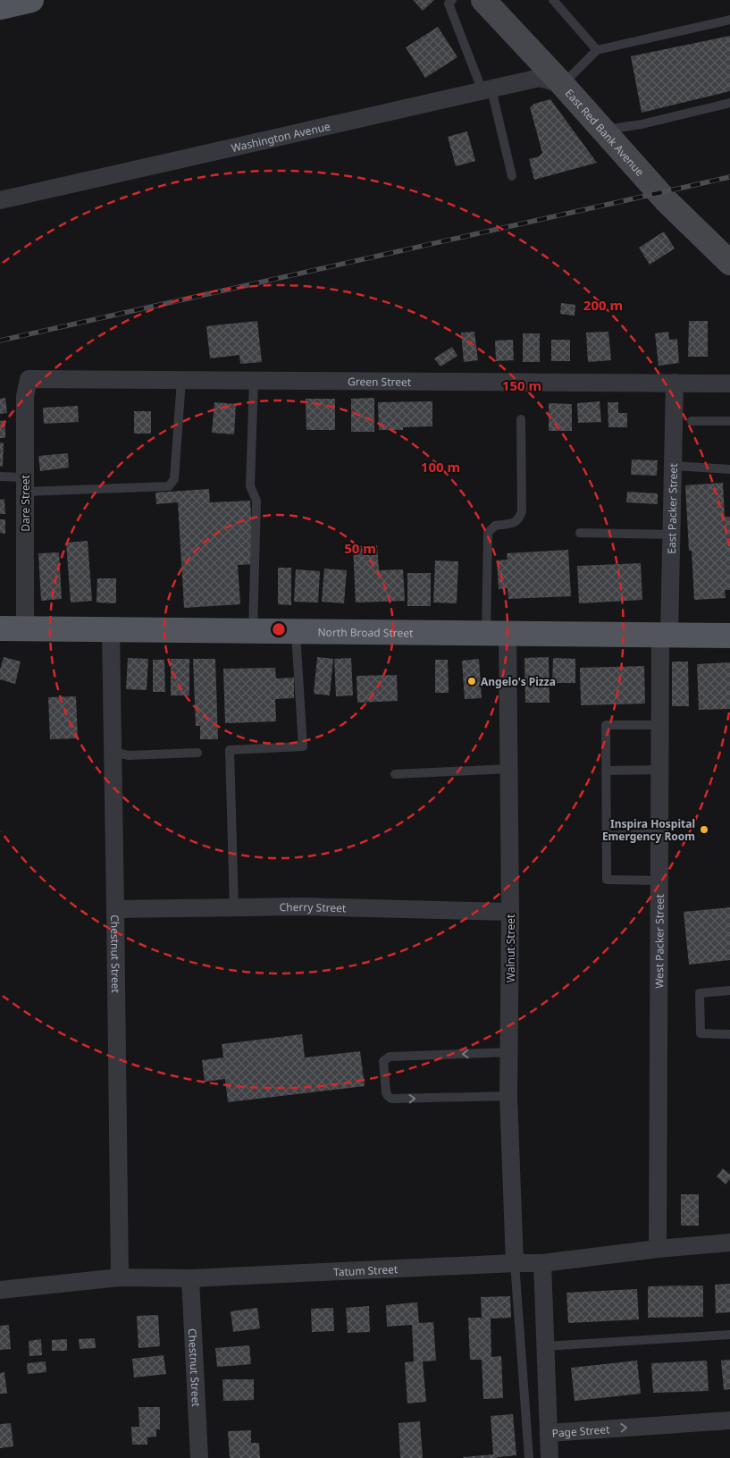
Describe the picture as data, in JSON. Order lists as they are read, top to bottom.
{
  "streets": {
    "main road": ["North Broad Street"],
    "street": [
      "East Red Bank Avenue",
      "Washington Avenue",
      "Green Street",
      "Dare Street",
      "East Packer Street",
      "Cherry Street",
      "West Packer Street",
      "Walnut Street",
      "Chestnut Street",
      "Tatum Street",
      "Page Street"
    ]
  },
  "crossings": [
    ["East Red Bank Avenue", "Washington Avenue"],
    ["Green Street", "Dare Street"],
    ["Green Street", "East Packer Street"],
    ["Dare Street", "North Broad Street"],
    ["East Packer Street", "North Broad Street"],
    ["East Packer Street", "West Packer Street"],
    ["North Broad Street", "West Packer Street"],
    ["North Broad Street", "Walnut Street"],
    ["North Broad Street", "Chestnut Street"],
    ["Cherry Street", "Walnut Street"],
    ["Cherry Street", "Chestnut Street"],
    ["West Packer Street", "Tatum Street"],
    ["Walnut Street", "Tatum Street"],
    ["Chestnut Street", "Tatum Street"],
    ["Tatum Street", "Page Street"]
  ],
  "one_way": ["Page Street"],
  "places": ["Angelo's Pizza", "Inspira Hospital Emergency Room"],
  "rings": [
    "200 m",
    "150 m",
    "100 m",
    "50 m"
  ]
}
